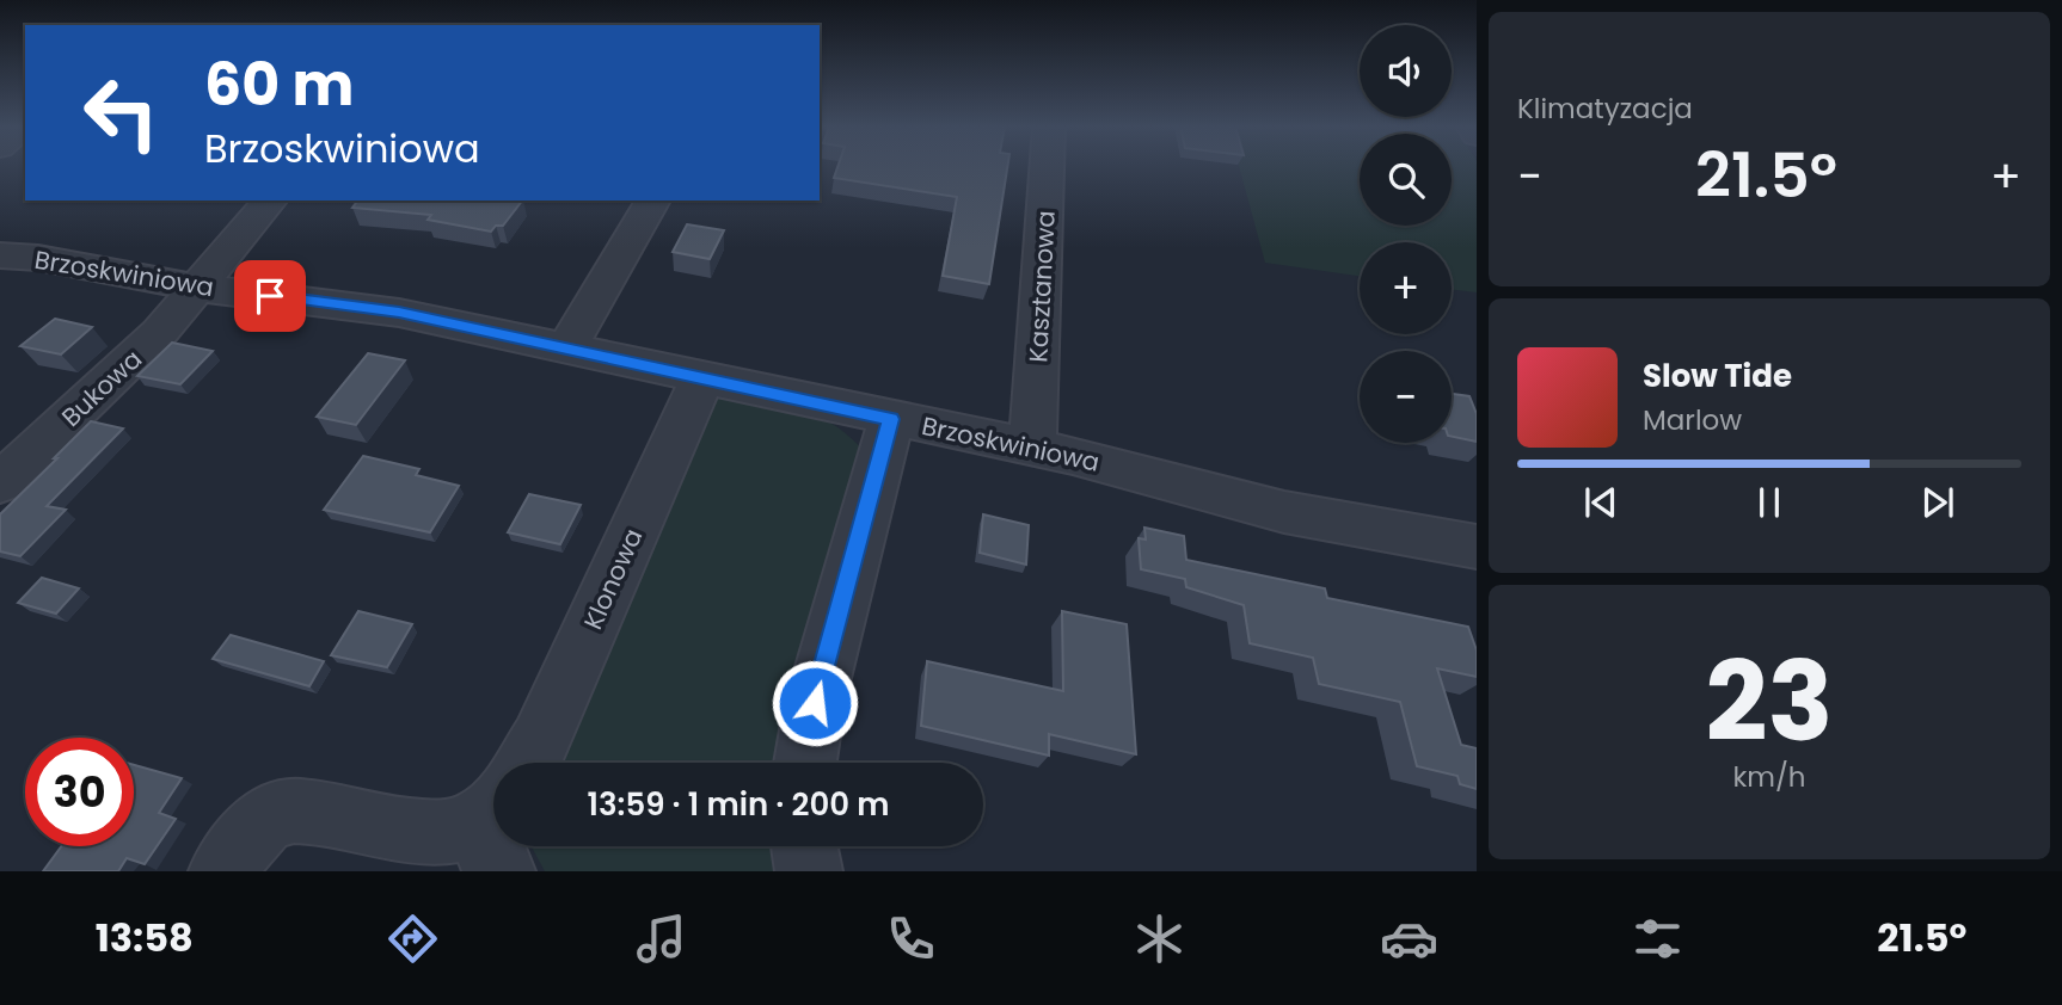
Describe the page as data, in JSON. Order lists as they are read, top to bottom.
{
  "streets": {
    "street": [
      "Brzoskwiniowa",
      "Kasztanowa",
      "Bukowa",
      "Klonowa"
    ]
  },
  "crossings": [
    ["Brzoskwiniowa", "Kasztanowa"],
    ["Brzoskwiniowa", "Bukowa"],
    ["Brzoskwiniowa", "Klonowa"]
  ],
  "page": {
    "tile": [
      "Klimatyzacja",
      ["23", "km/h"]
    ],
    "map_buttons": ["+", "−"],
    "turn": ["60 m", "Brzoskwiniowa"],
    "heat": ["−", "21.5°", "+"],
    "song": ["Slow Tide", "Marlow"],
    "limit": "30",
    "trip": "13:59 · 1 min · 200 m",
    "tabs": ["13:58", "21.5°"]
  }
}
